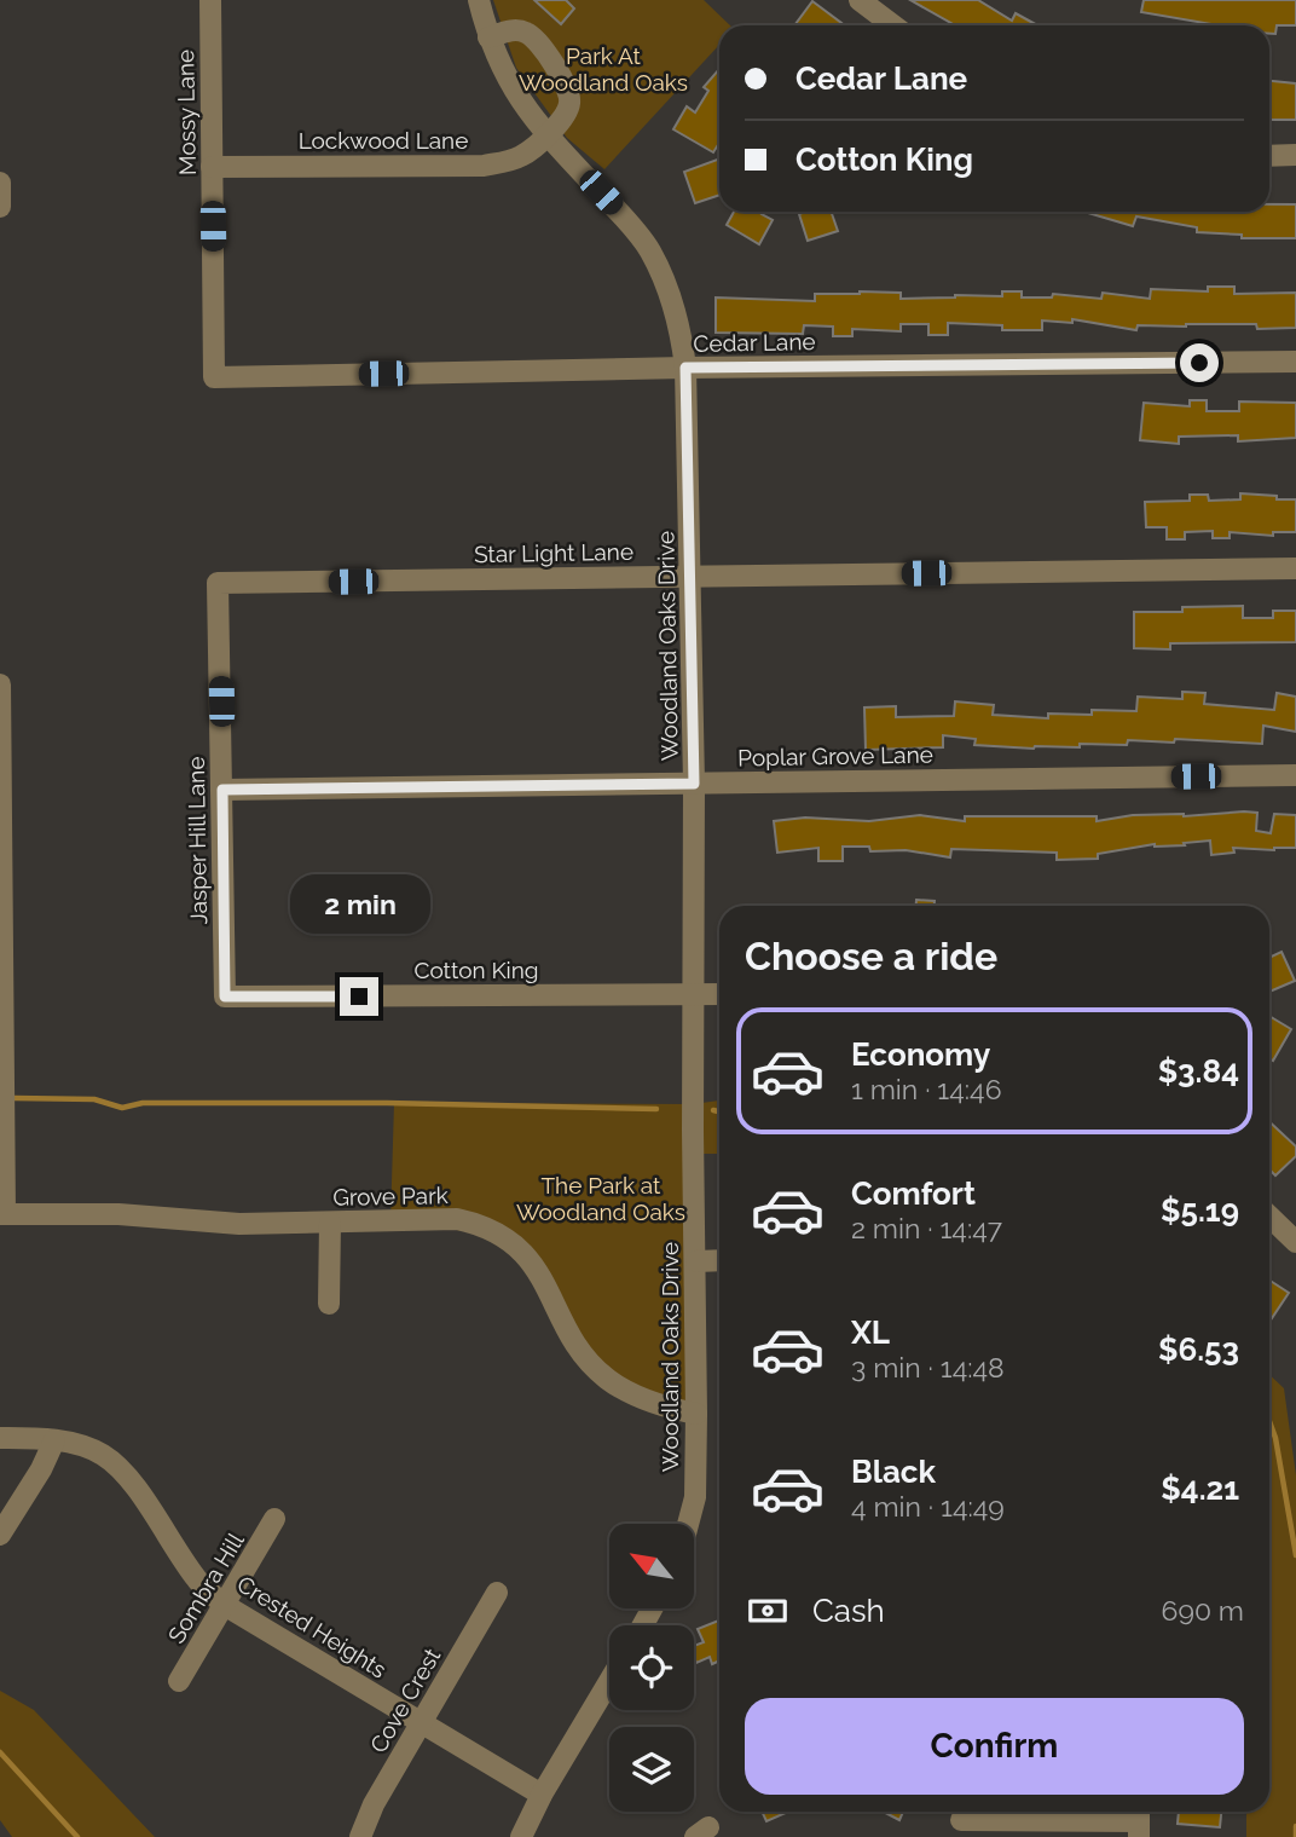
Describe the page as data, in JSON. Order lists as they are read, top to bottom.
{
  "streets": {
    "street": [
      "Mossy Lane",
      "Lockwood Lane",
      "Cedar Lane",
      "Star Light Lane",
      "Woodland Oaks Drive",
      "Poplar Grove Lane",
      "Jasper Hill Lane",
      "Cotton King",
      "Grove Park",
      "Sombra Hill",
      "Crested Heights",
      "Cove Crest"
    ]
  },
  "crossings": [
    ["Mossy Lane", "Lockwood Lane"],
    ["Mossy Lane", "Cedar Lane"],
    ["Lockwood Lane", "Woodland Oaks Drive"],
    ["Cedar Lane", "Woodland Oaks Drive"],
    ["Star Light Lane", "Woodland Oaks Drive"],
    ["Star Light Lane", "Jasper Hill Lane"],
    ["Woodland Oaks Drive", "Poplar Grove Lane"],
    ["Woodland Oaks Drive", "Cotton King"],
    ["Woodland Oaks Drive", "Grove Park"],
    ["Poplar Grove Lane", "Jasper Hill Lane"],
    ["Jasper Hill Lane", "Cotton King"],
    ["Sombra Hill", "Crested Heights"],
    ["Crested Heights", "Cove Crest"]
  ],
  "parks": ["Park At Woodland Oaks", "The Park at Woodland Oaks"],
  "north": "top left",
  "page": {
    "banner": ["Cedar Lane", "Cotton King"],
    "bubble": "2 min",
    "heading": "Choose a ride",
    "list": [
      {
        "name": "Economy",
        "note": "1 min · 14:46",
        "value": "$3.84"
      },
      {
        "name": "Comfort",
        "note": "2 min · 14:47",
        "value": "$5.19"
      },
      {
        "name": "XL",
        "note": "3 min · 14:48",
        "value": "$6.53"
      },
      {
        "name": "Black",
        "note": "4 min · 14:49",
        "value": "$4.21"
      }
    ],
    "pay": ["Cash", "690 m"],
    "buttons": "Confirm"
  }
}
